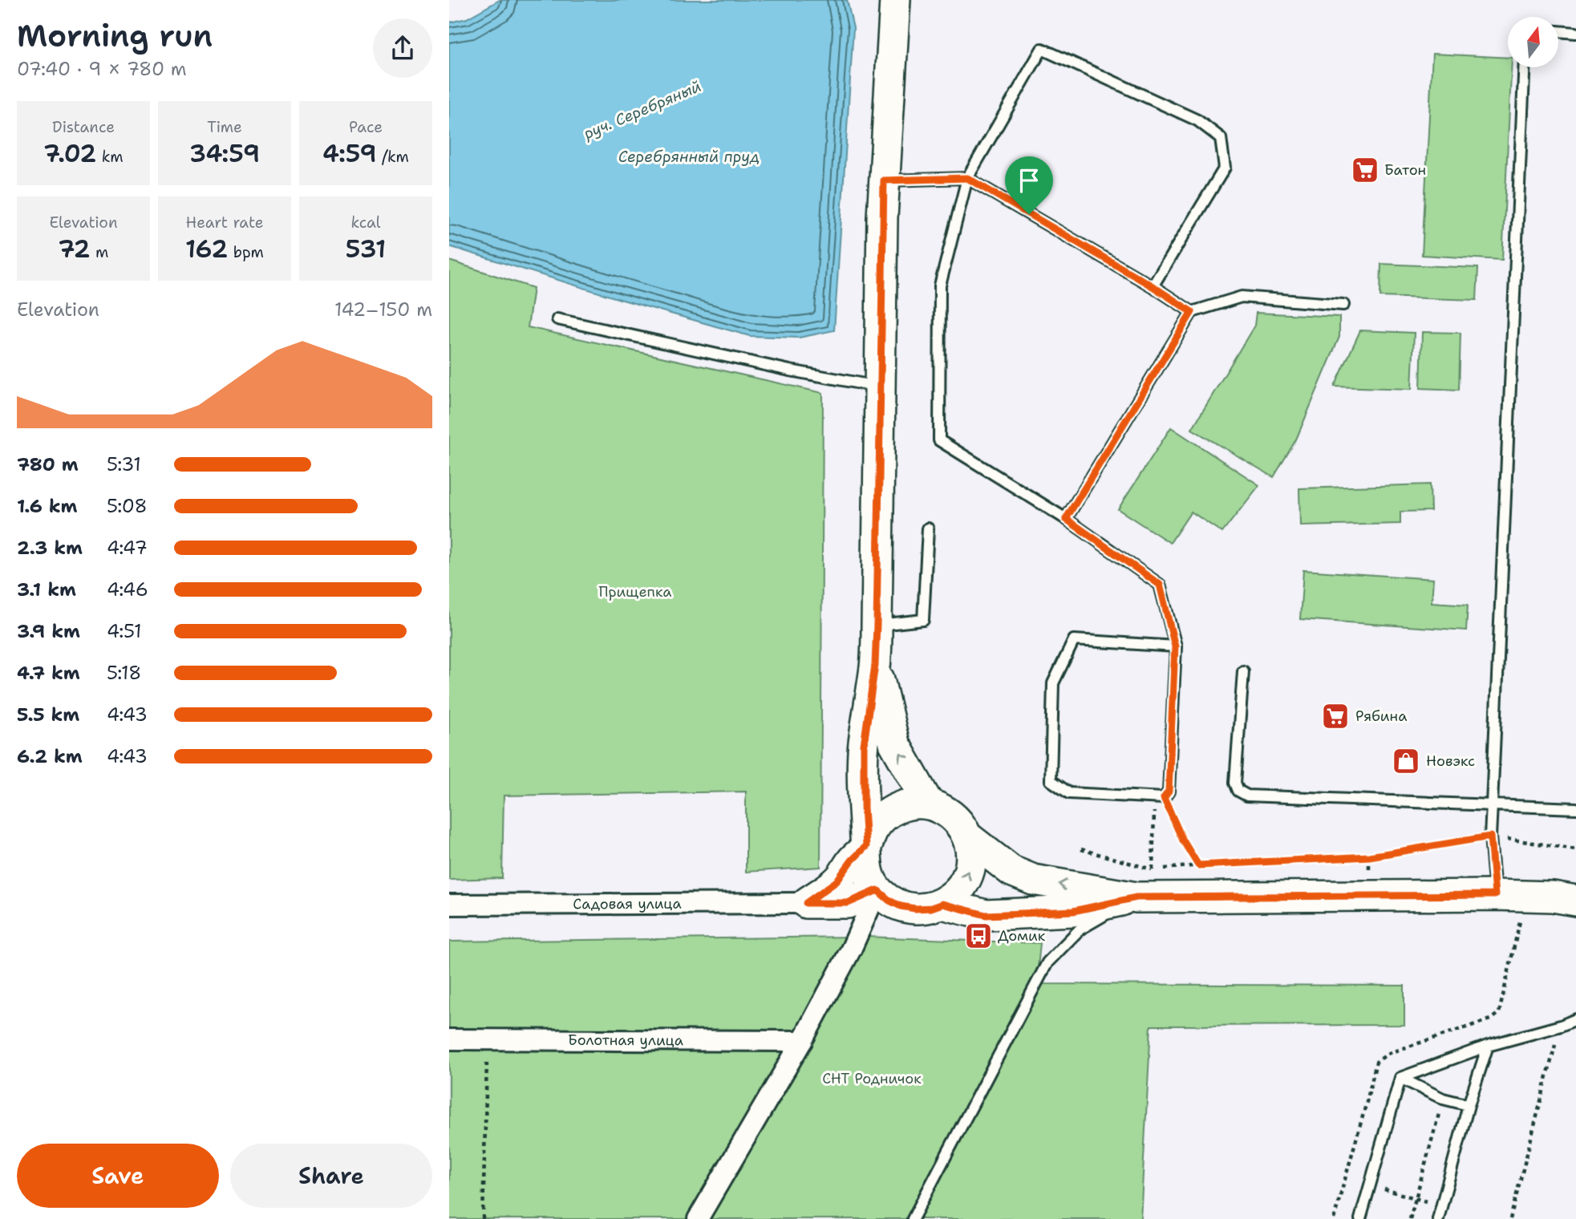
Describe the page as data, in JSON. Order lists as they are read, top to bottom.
{
  "streets": {
    "street": ["Садовая улица", "Болотная улица"]
  },
  "water": ["руч. Серебряный", "Серебрянный пруд"],
  "parks": ["Прищепка", "СНТ Родничок"],
  "places": {
    "supermarket": ["Батон", "Рябина"],
    "shop": ["Новэкс"],
    "bus stop": ["Домик"]
  },
  "north": "top",
  "page": {
    "heading": ["Morning run", "07:40 · 9 × 780 m"],
    "stats": [
      ["Distance", "7.02 km"],
      ["Time", "34:59"],
      ["Pace", "4:59 /km"],
      ["Elevation", "72 m"],
      ["Heart rate", "162 bpm"],
      ["kcal", "531"]
    ],
    "chart": ["Elevation", "142–150 m"],
    "list": [
      {
        "name": "780 m",
        "note": "5:31"
      },
      {
        "name": "1.6 km",
        "note": "5:08"
      },
      {
        "name": "2.3 km",
        "note": "4:47"
      },
      {
        "name": "3.1 km",
        "note": "4:46"
      },
      {
        "name": "3.9 km",
        "note": "4:51"
      },
      {
        "name": "4.7 km",
        "note": "5:18"
      },
      {
        "name": "5.5 km",
        "note": "4:43"
      },
      {
        "name": "6.2 km",
        "note": "4:43"
      }
    ],
    "buttons": ["Save", "Share"]
  }
}
